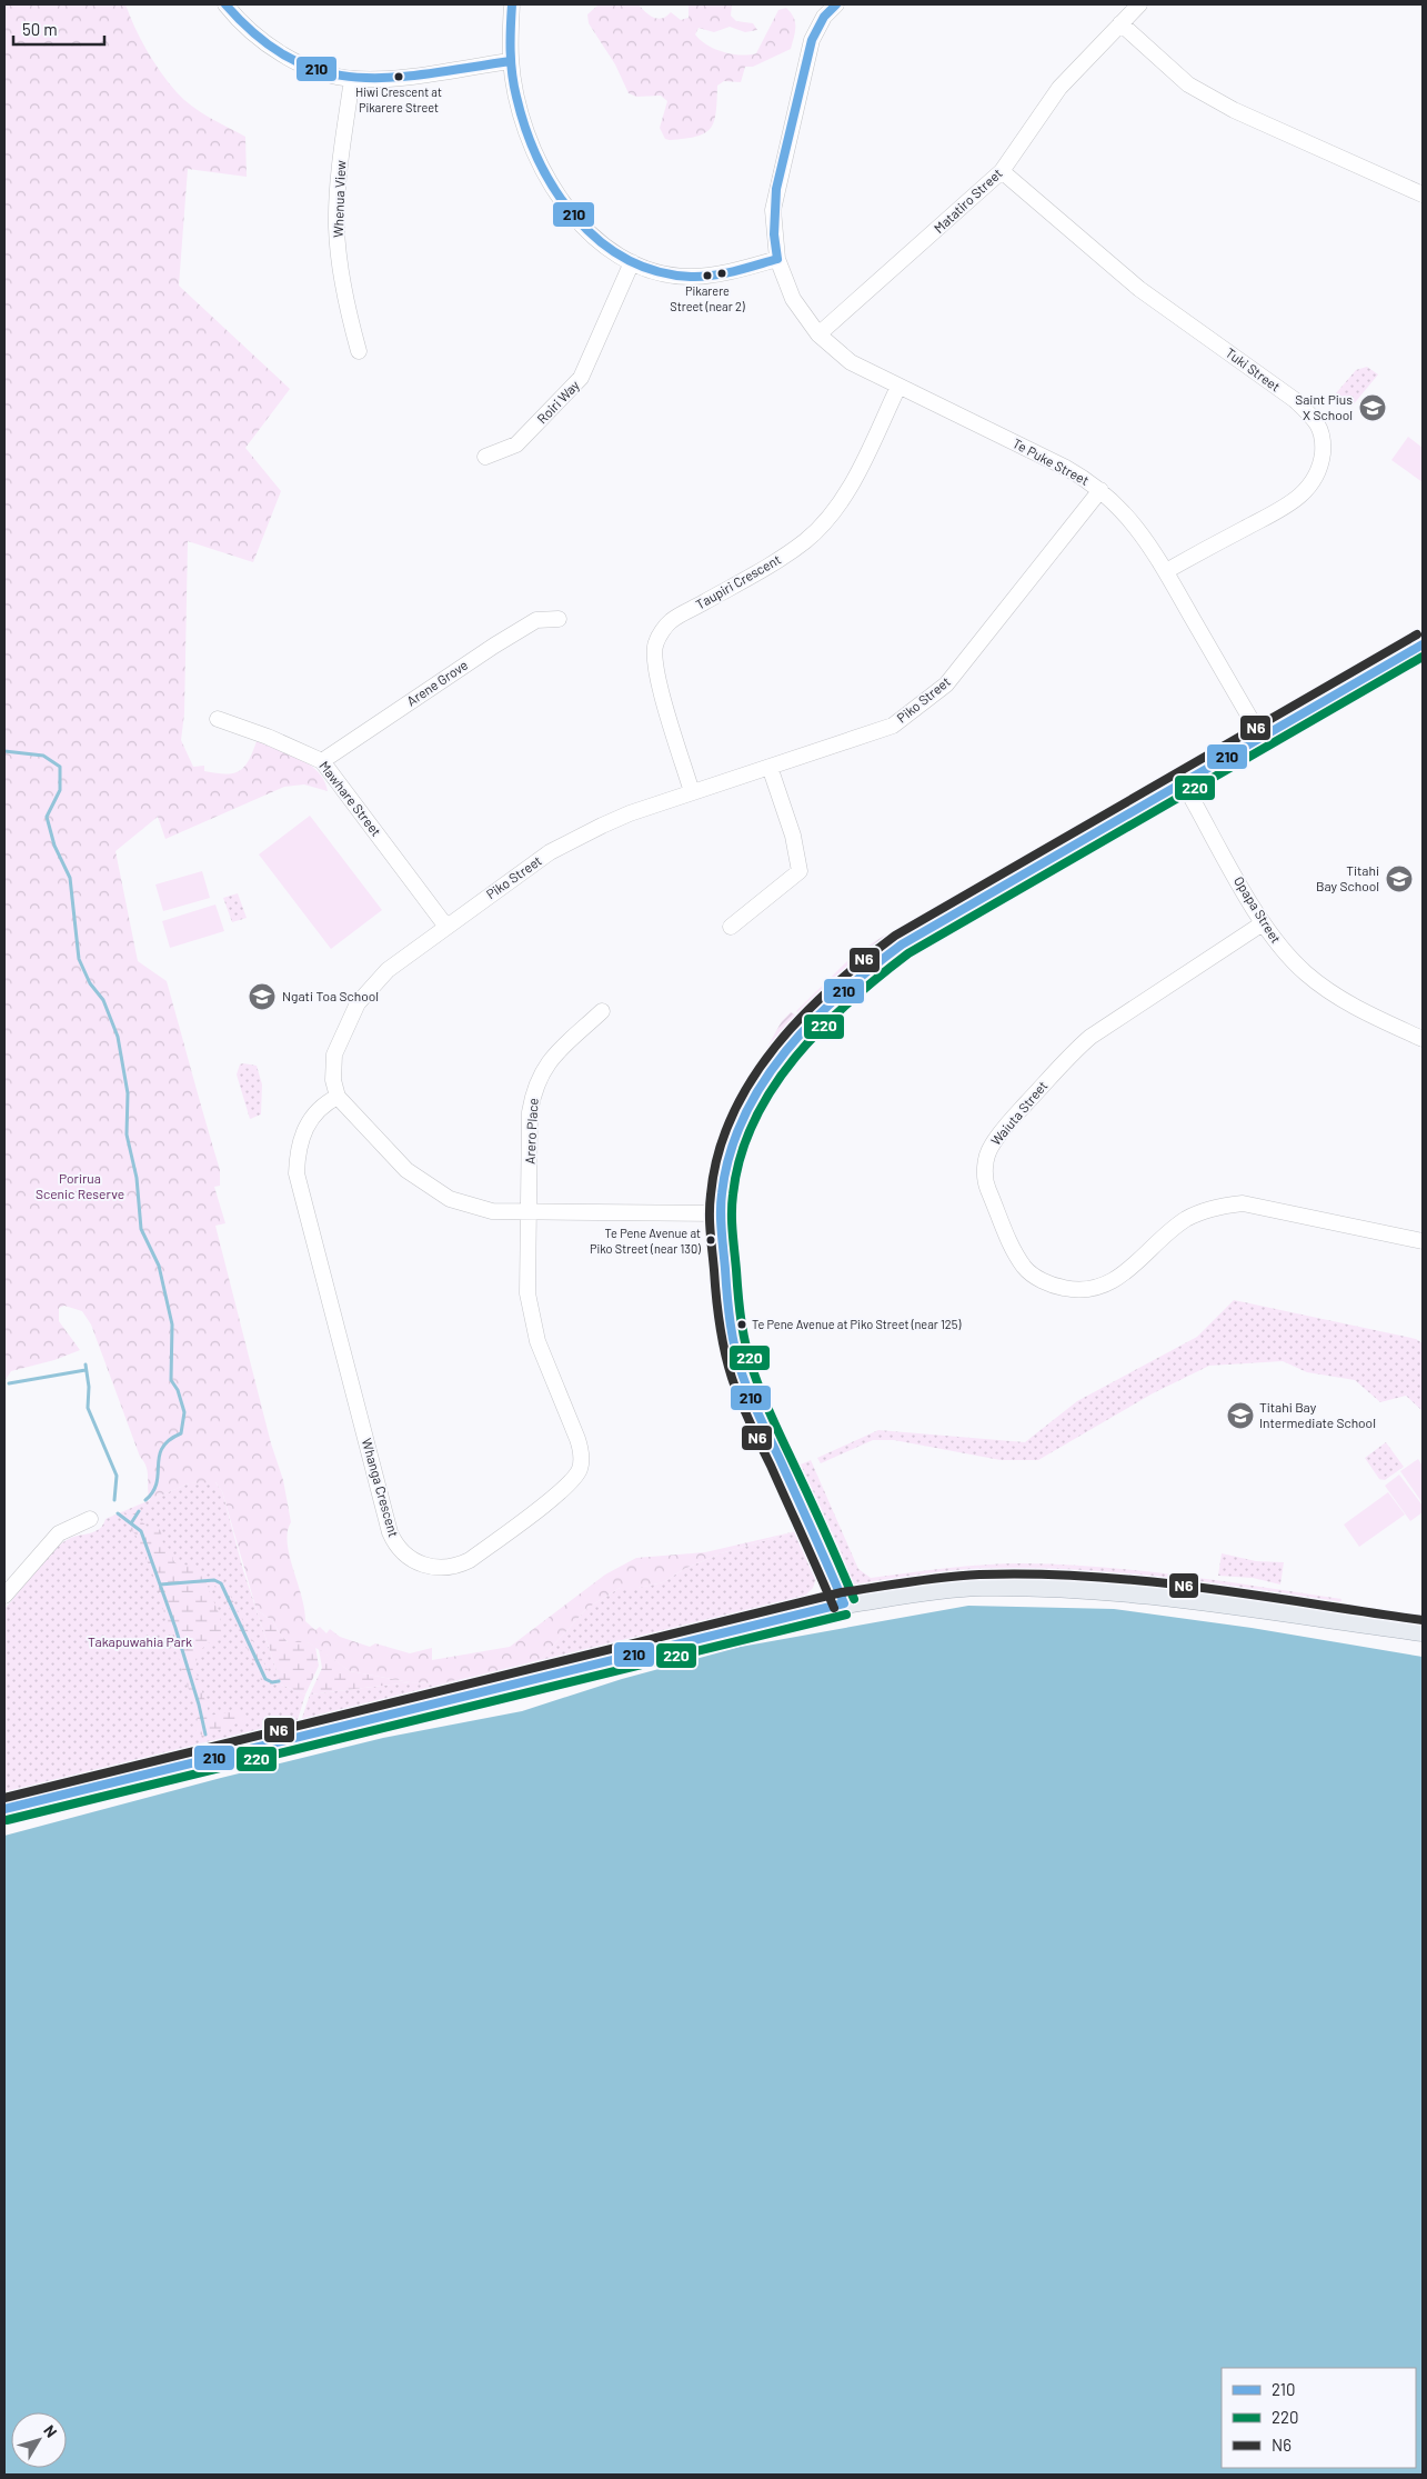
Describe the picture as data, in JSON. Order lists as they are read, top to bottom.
{
  "streets": {
    "street": [
      "Whenua View",
      "Matatiro Street",
      "Tuki Street",
      "Roiri Way",
      "Te Puke Street",
      "Taupiri Crescent",
      "Arene Grove",
      "Piko Street",
      "Mawhare Street",
      "Opapa Street",
      "Waiuta Street",
      "Arero Place",
      "Whanga Crescent"
    ]
  },
  "crossings": [
    ["Matatiro Street", "Tuki Street"],
    ["Matatiro Street", "Te Puke Street"],
    ["Tuki Street", "Te Puke Street"],
    ["Te Puke Street", "Taupiri Crescent"],
    ["Te Puke Street", "Piko Street"],
    ["Taupiri Crescent", "Piko Street"],
    ["Arene Grove", "Mawhare Street"],
    ["Piko Street", "Mawhare Street"],
    ["Piko Street", "Whanga Crescent"],
    ["Opapa Street", "Waiuta Street"],
    ["Arero Place", "Whanga Crescent"]
  ],
  "parks": ["Porirua Scenic Reserve", "Takapuwahia Park"],
  "places": {
    "other": [
      "Hiwi Crescent at Pikarere Street",
      "Pikarere Street (near 2)",
      "Te Pene Avenue at Piko Street (near 130)",
      "Te Pene Avenue at Piko Street (near 125)"
    ],
    "school or university": [
      "Saint Pius X School",
      "Titahi Bay School",
      "Ngati Toa School",
      "Titahi Bay Intermediate School"
    ]
  },
  "lines": ["transit line 210", "transit line N6", "transit line 220"],
  "legend": ["210", "220", "N6"],
  "scale_bar": "50 m",
  "north": "top right"
}
